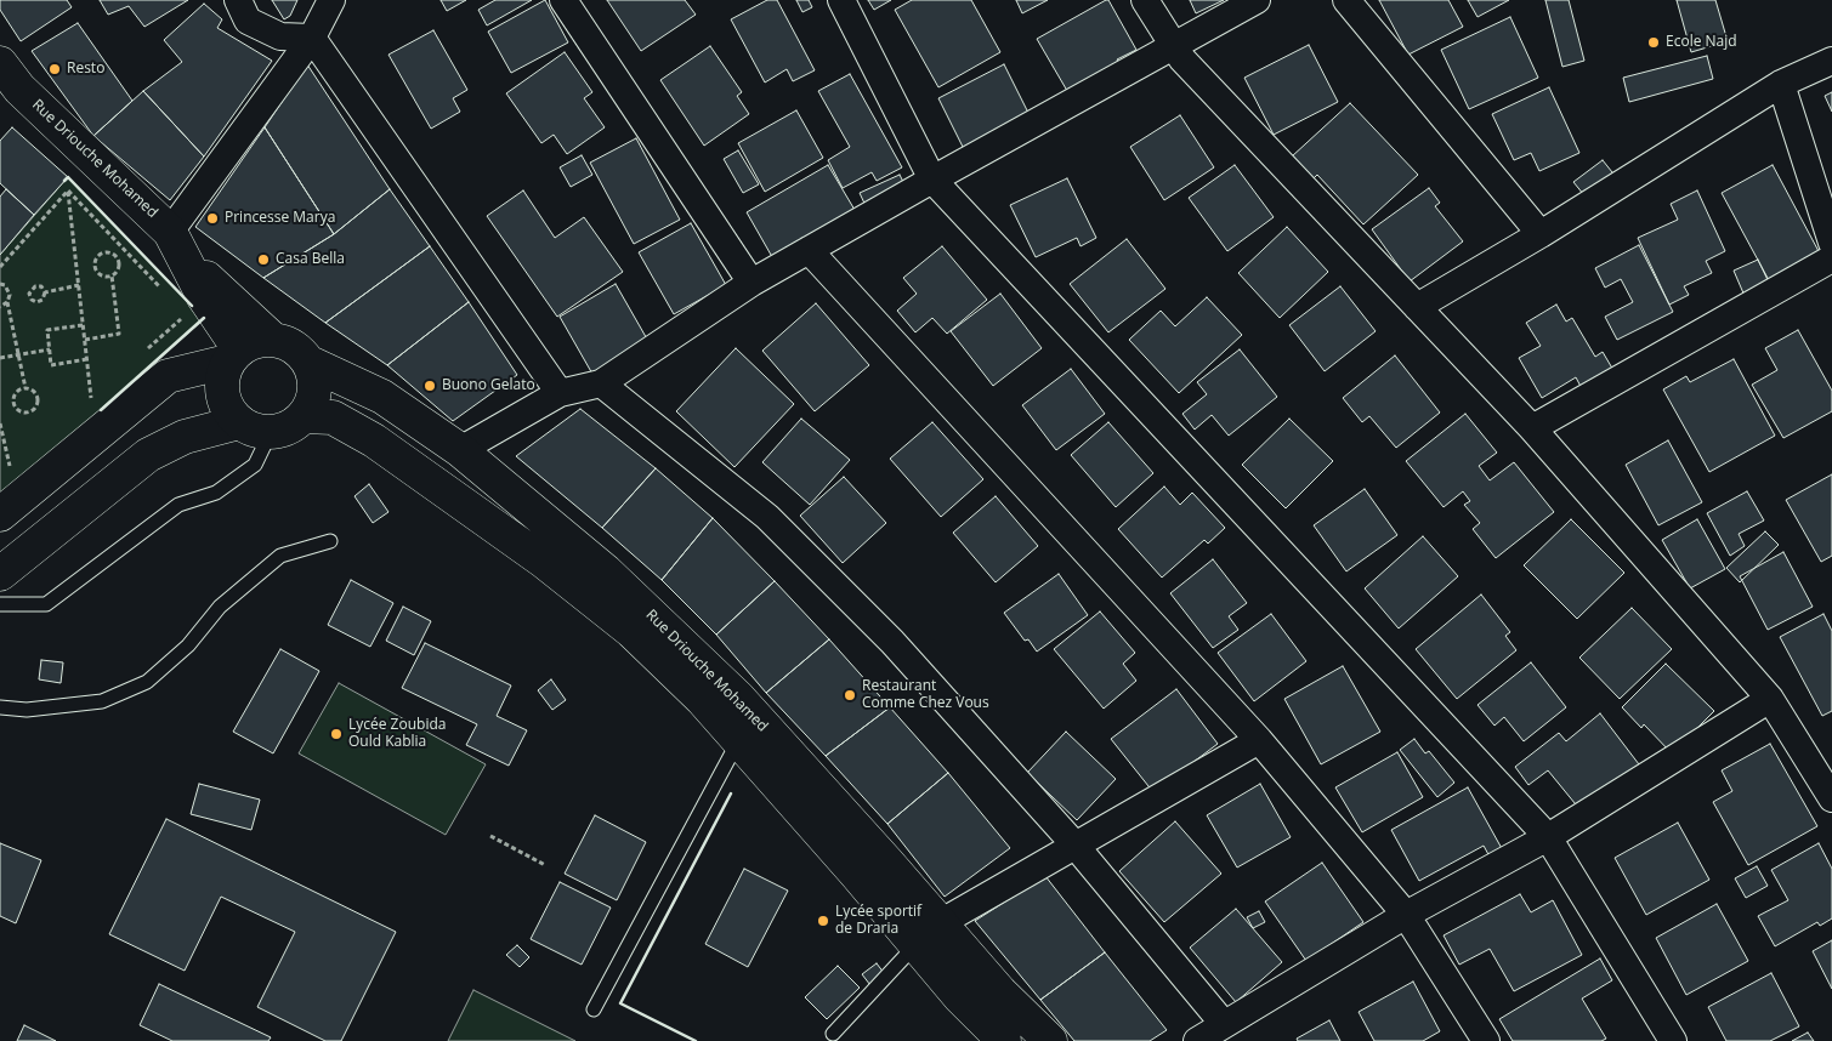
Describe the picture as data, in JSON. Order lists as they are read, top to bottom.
{
  "streets": {
    "main road": ["Rue Driouche Mohamed"]
  },
  "places": [
    "Ecole Najd",
    "Resto",
    "Princesse Marya",
    "Casa Bella",
    "Buono Gelato",
    "Restaurant Comme Chez Vous",
    "Lycée Zoubida Ould Kablia",
    "Lycée sportif de Draria"
  ]
}
